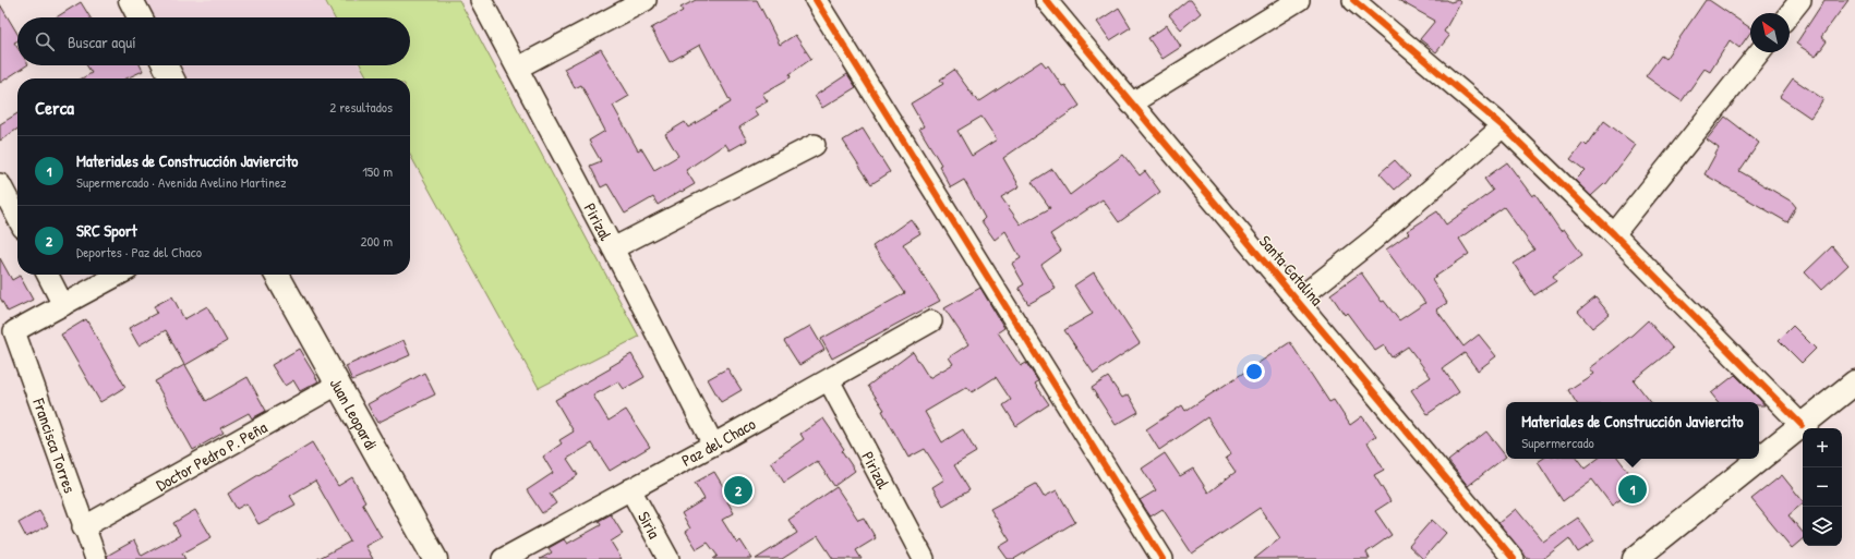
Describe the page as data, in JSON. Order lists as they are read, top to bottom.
{
  "streets": {
    "main road": ["Juan Leopardi"],
    "street": [
      "Pirizal",
      "Santa Catalina",
      "Paz del Chaco",
      "Francisca Torres",
      "Doctor Pedro P. Peña",
      "Siria"
    ]
  },
  "crossings": [
    ["Pirizal", "Paz del Chaco"],
    ["Juan Leopardi", "Doctor Pedro P. Peña"],
    ["Paz del Chaco", "Siria"],
    ["Francisca Torres", "Doctor Pedro P. Peña"]
  ],
  "north": "top left",
  "page": {
    "search": "Buscar aquí",
    "heading": ["Cerca", "2 resultados"],
    "list": [
      {
        "mark": "1",
        "name": "Materiales de Construcción Javiercito",
        "note": "Supermercado · Avenida Avelino Martinez",
        "value": "150 m"
      },
      {
        "mark": "2",
        "name": "SRC Sport",
        "note": "Deportes · Paz del Chaco",
        "value": "200 m"
      }
    ],
    "popup": ["Materiales de Construcción Javiercito", "Supermercado"],
    "map_buttons": ["+", "−"],
    "pins": ["1", "2"]
  }
}
